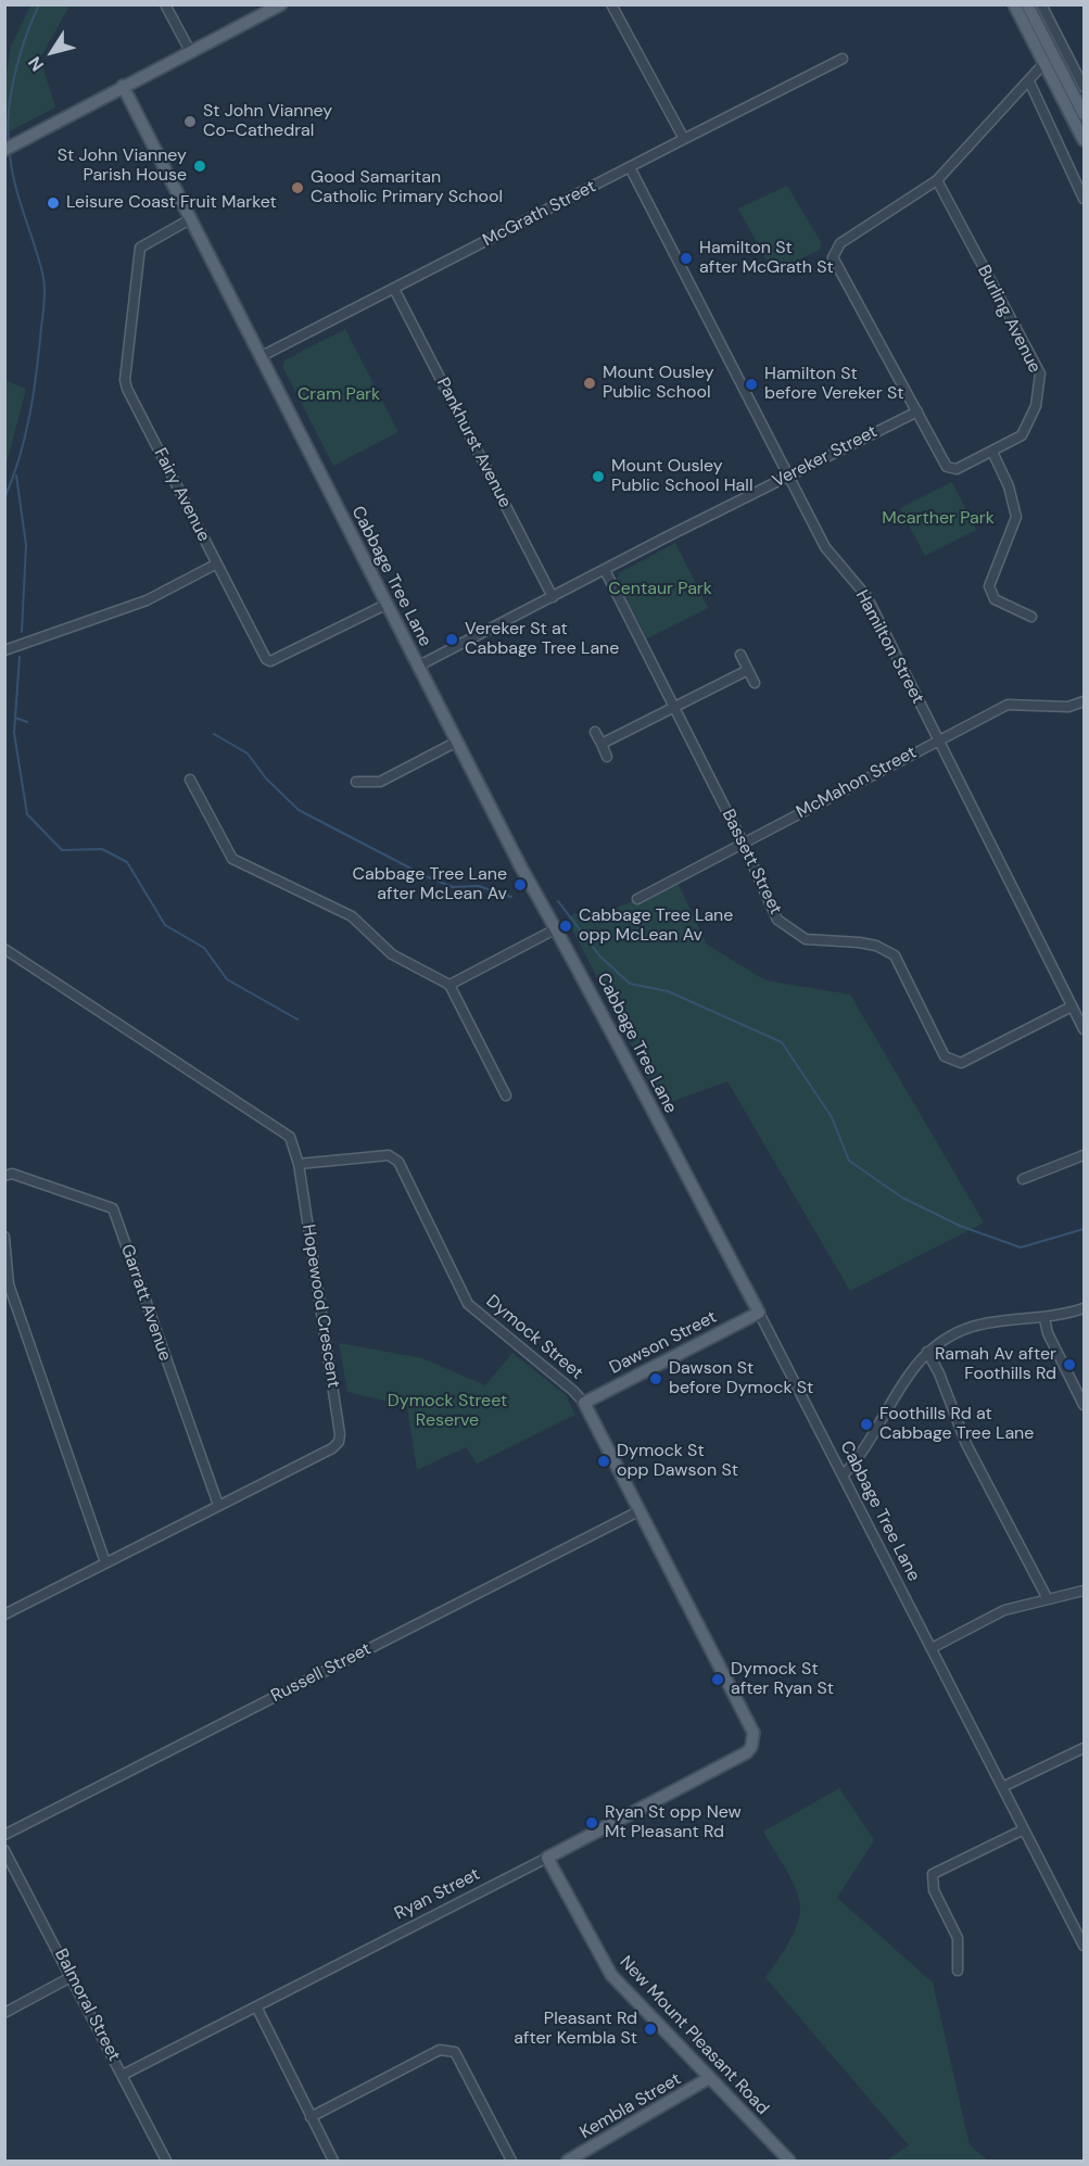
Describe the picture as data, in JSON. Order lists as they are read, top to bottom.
{
  "streets": {
    "main road": [
      "Cabbage Tree Lane",
      "Dymock Street",
      "Dawson Street",
      "Ryan Street",
      "New Mount Pleasant Road",
      "Kembla Street"
    ],
    "street": [
      "McGrath Street",
      "Burling Avenue",
      "Pankhurst Avenue",
      "Vereker Street",
      "Fairy Avenue",
      "Hamilton Street",
      "McMahon Street",
      "Bassett Street",
      "Garratt Avenue",
      "Hopewood Crescent",
      "Russell Street",
      "Balmoral Street"
    ]
  },
  "crossings": [
    ["McGrath Street", "Pankhurst Avenue"],
    ["McGrath Street", "Cabbage Tree Lane"],
    ["McGrath Street", "Hamilton Street"],
    ["Burling Avenue", "Vereker Street"],
    ["Pankhurst Avenue", "Vereker Street"],
    ["Vereker Street", "Cabbage Tree Lane"],
    ["Vereker Street", "Hamilton Street"],
    ["Vereker Street", "Bassett Street"],
    ["Fairy Avenue", "Cabbage Tree Lane"],
    ["Cabbage Tree Lane", "Dawson Street"],
    ["Hamilton Street", "McMahon Street"],
    ["Hamilton Street", "Bassett Street"],
    ["McMahon Street", "Bassett Street"],
    ["Garratt Avenue", "Hopewood Crescent"],
    ["Hopewood Crescent", "Dymock Street"],
    ["Dymock Street", "Dawson Street"],
    ["Dymock Street", "Russell Street"],
    ["Dymock Street", "Ryan Street"],
    ["Ryan Street", "Balmoral Street"],
    ["Ryan Street", "New Mount Pleasant Road"],
    ["New Mount Pleasant Road", "Kembla Street"]
  ],
  "parks": [
    "Cram Park",
    "Mcarther Park",
    "Centaur Park",
    "Dymock Street Reserve"
  ],
  "places": [
    "St John Vianney Co-Cathedral",
    "St John Vianney Parish House",
    "Good Samaritan Catholic Primary School",
    "Leisure Coast Fruit Market",
    "Hamilton St after McGrath St",
    "Mount Ousley Public School",
    "Hamilton St before Vereker St",
    "Mount Ousley Public School Hall",
    "Vereker St at Cabbage Tree Lane",
    "Cabbage Tree Lane after McLean Av",
    "Cabbage Tree Lane opp McLean Av",
    "Ramah Av after Foothills Rd",
    "Dawson St before Dymock St",
    "Foothills Rd at Cabbage Tree Lane",
    "Dymock St opp Dawson St",
    "Dymock St after Ryan St",
    "Ryan St opp New Mt Pleasant Rd",
    "Pleasant Rd after Kembla St"
  ],
  "north": "bottom left"
}
